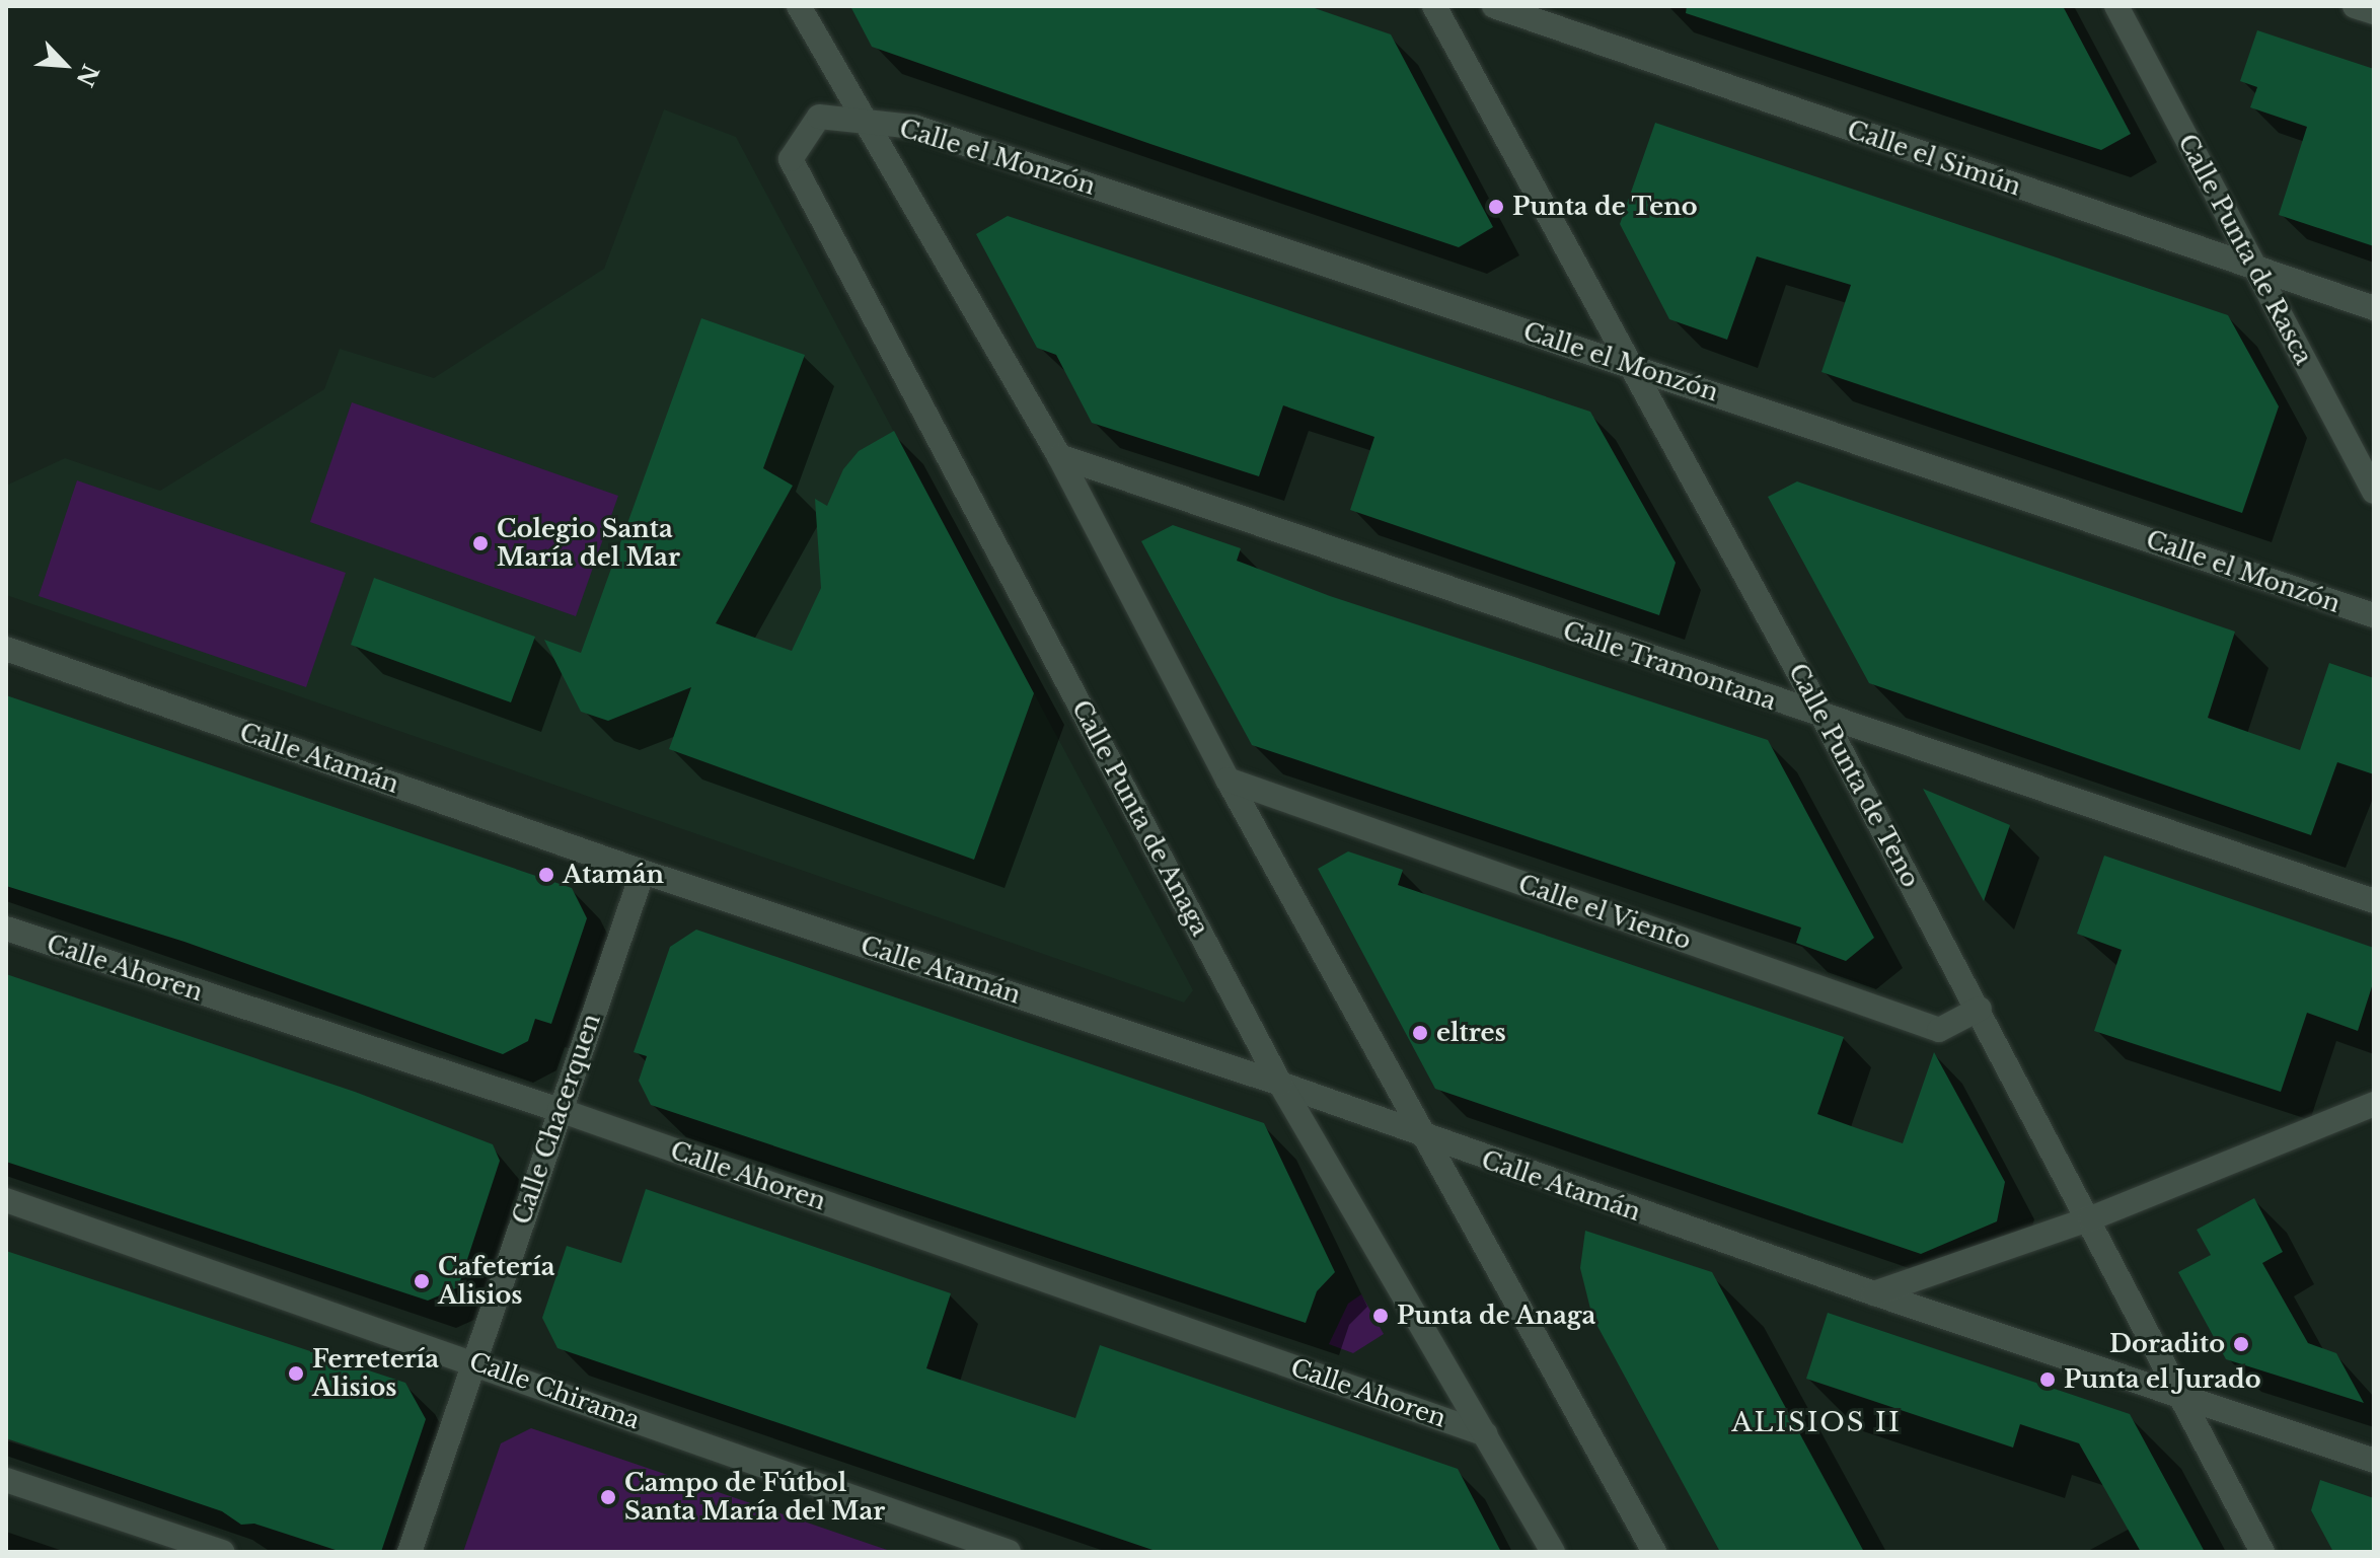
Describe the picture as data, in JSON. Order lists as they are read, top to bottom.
{
  "streets": {
    "street": [
      "Calle el Monzón",
      "Calle el Simún",
      "Calle Punta de Rasca",
      "Calle Tramontana",
      "Calle Atamán",
      "Calle Punta de Teno",
      "Calle Punta de Anaga",
      "Calle el Viento",
      "Calle Ahoren",
      "Calle Chacerquen",
      "Calle Chirama"
    ]
  },
  "crossings": [
    ["Calle el Monzón", "Calle Punta de Teno"],
    ["Calle el Monzón", "Calle Punta de Anaga"],
    ["Calle el Simún", "Calle Punta de Rasca"],
    ["Calle Tramontana", "Calle Punta de Teno"],
    ["Calle Atamán", "Calle Punta de Teno"],
    ["Calle Atamán", "Calle Punta de Anaga"],
    ["Calle Atamán", "Calle Chacerquen"],
    ["Calle Punta de Teno", "Calle el Viento"],
    ["Calle Punta de Anaga", "Calle Ahoren"],
    ["Calle Ahoren", "Calle Chacerquen"],
    ["Calle Chacerquen", "Calle Chirama"]
  ],
  "districts": ["ALISIOS II"],
  "places": [
    "Punta de Teno",
    "Colegio Santa María del Mar",
    "Atamán",
    "eltres",
    "Cafetería Alisios",
    "Punta de Anaga",
    "Doradito",
    "Ferretería Alisios",
    "Punta el Jurado",
    "Campo de Fútbol Santa María del Mar"
  ],
  "north": "bottom right"
}
